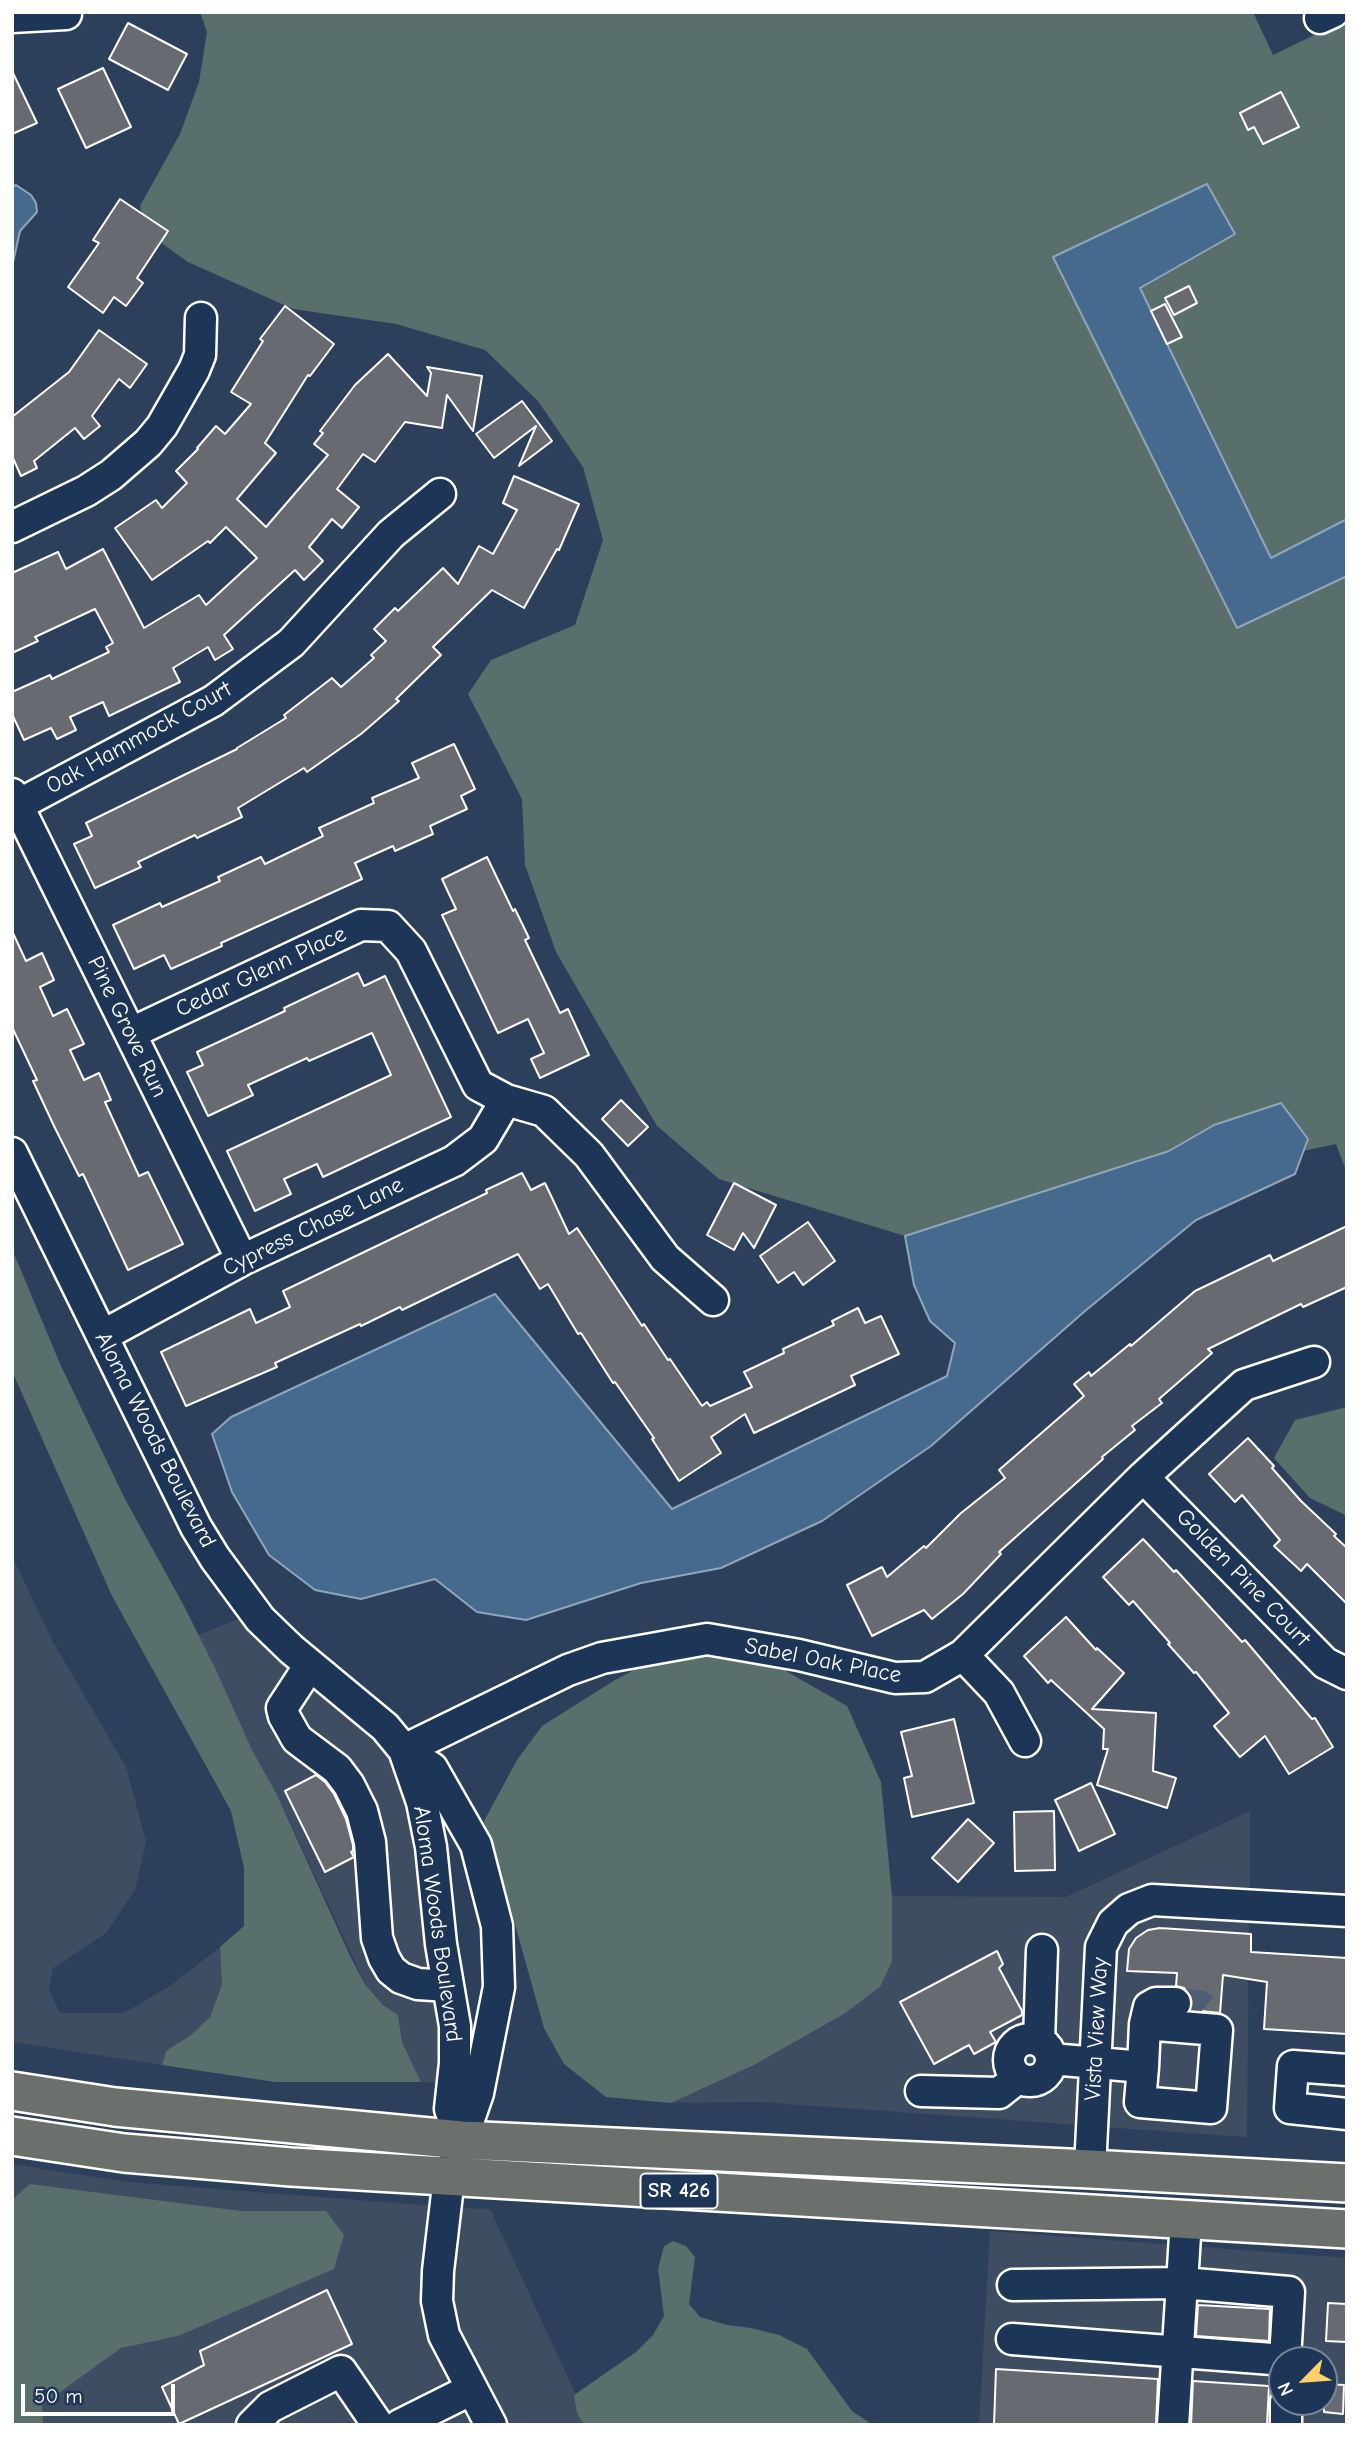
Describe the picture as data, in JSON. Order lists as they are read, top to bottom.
{
  "streets": {
    "main road": ["SR 426"],
    "street": [
      "Oak Hammock Court",
      "Cedar Glenn Place",
      "Pine Grove Run",
      "Cypress Chase Lane",
      "Aloma Woods Boulevard",
      "Golden Pine Court",
      "Sabel Oak Place",
      "Vista View Way"
    ]
  },
  "crossings": [
    ["Oak Hammock Court", "Pine Grove Run"],
    ["Cedar Glenn Place", "Pine Grove Run"],
    ["Cedar Glenn Place", "Cypress Chase Lane"],
    ["Pine Grove Run", "Cypress Chase Lane"],
    ["Cypress Chase Lane", "Aloma Woods Boulevard"],
    ["Aloma Woods Boulevard", "Sabel Oak Place"],
    ["Aloma Woods Boulevard", "SR 426"],
    ["Golden Pine Court", "Sabel Oak Place"],
    ["Vista View Way", "SR 426"]
  ],
  "scale_bar": "50 m",
  "north": "bottom left"
}
